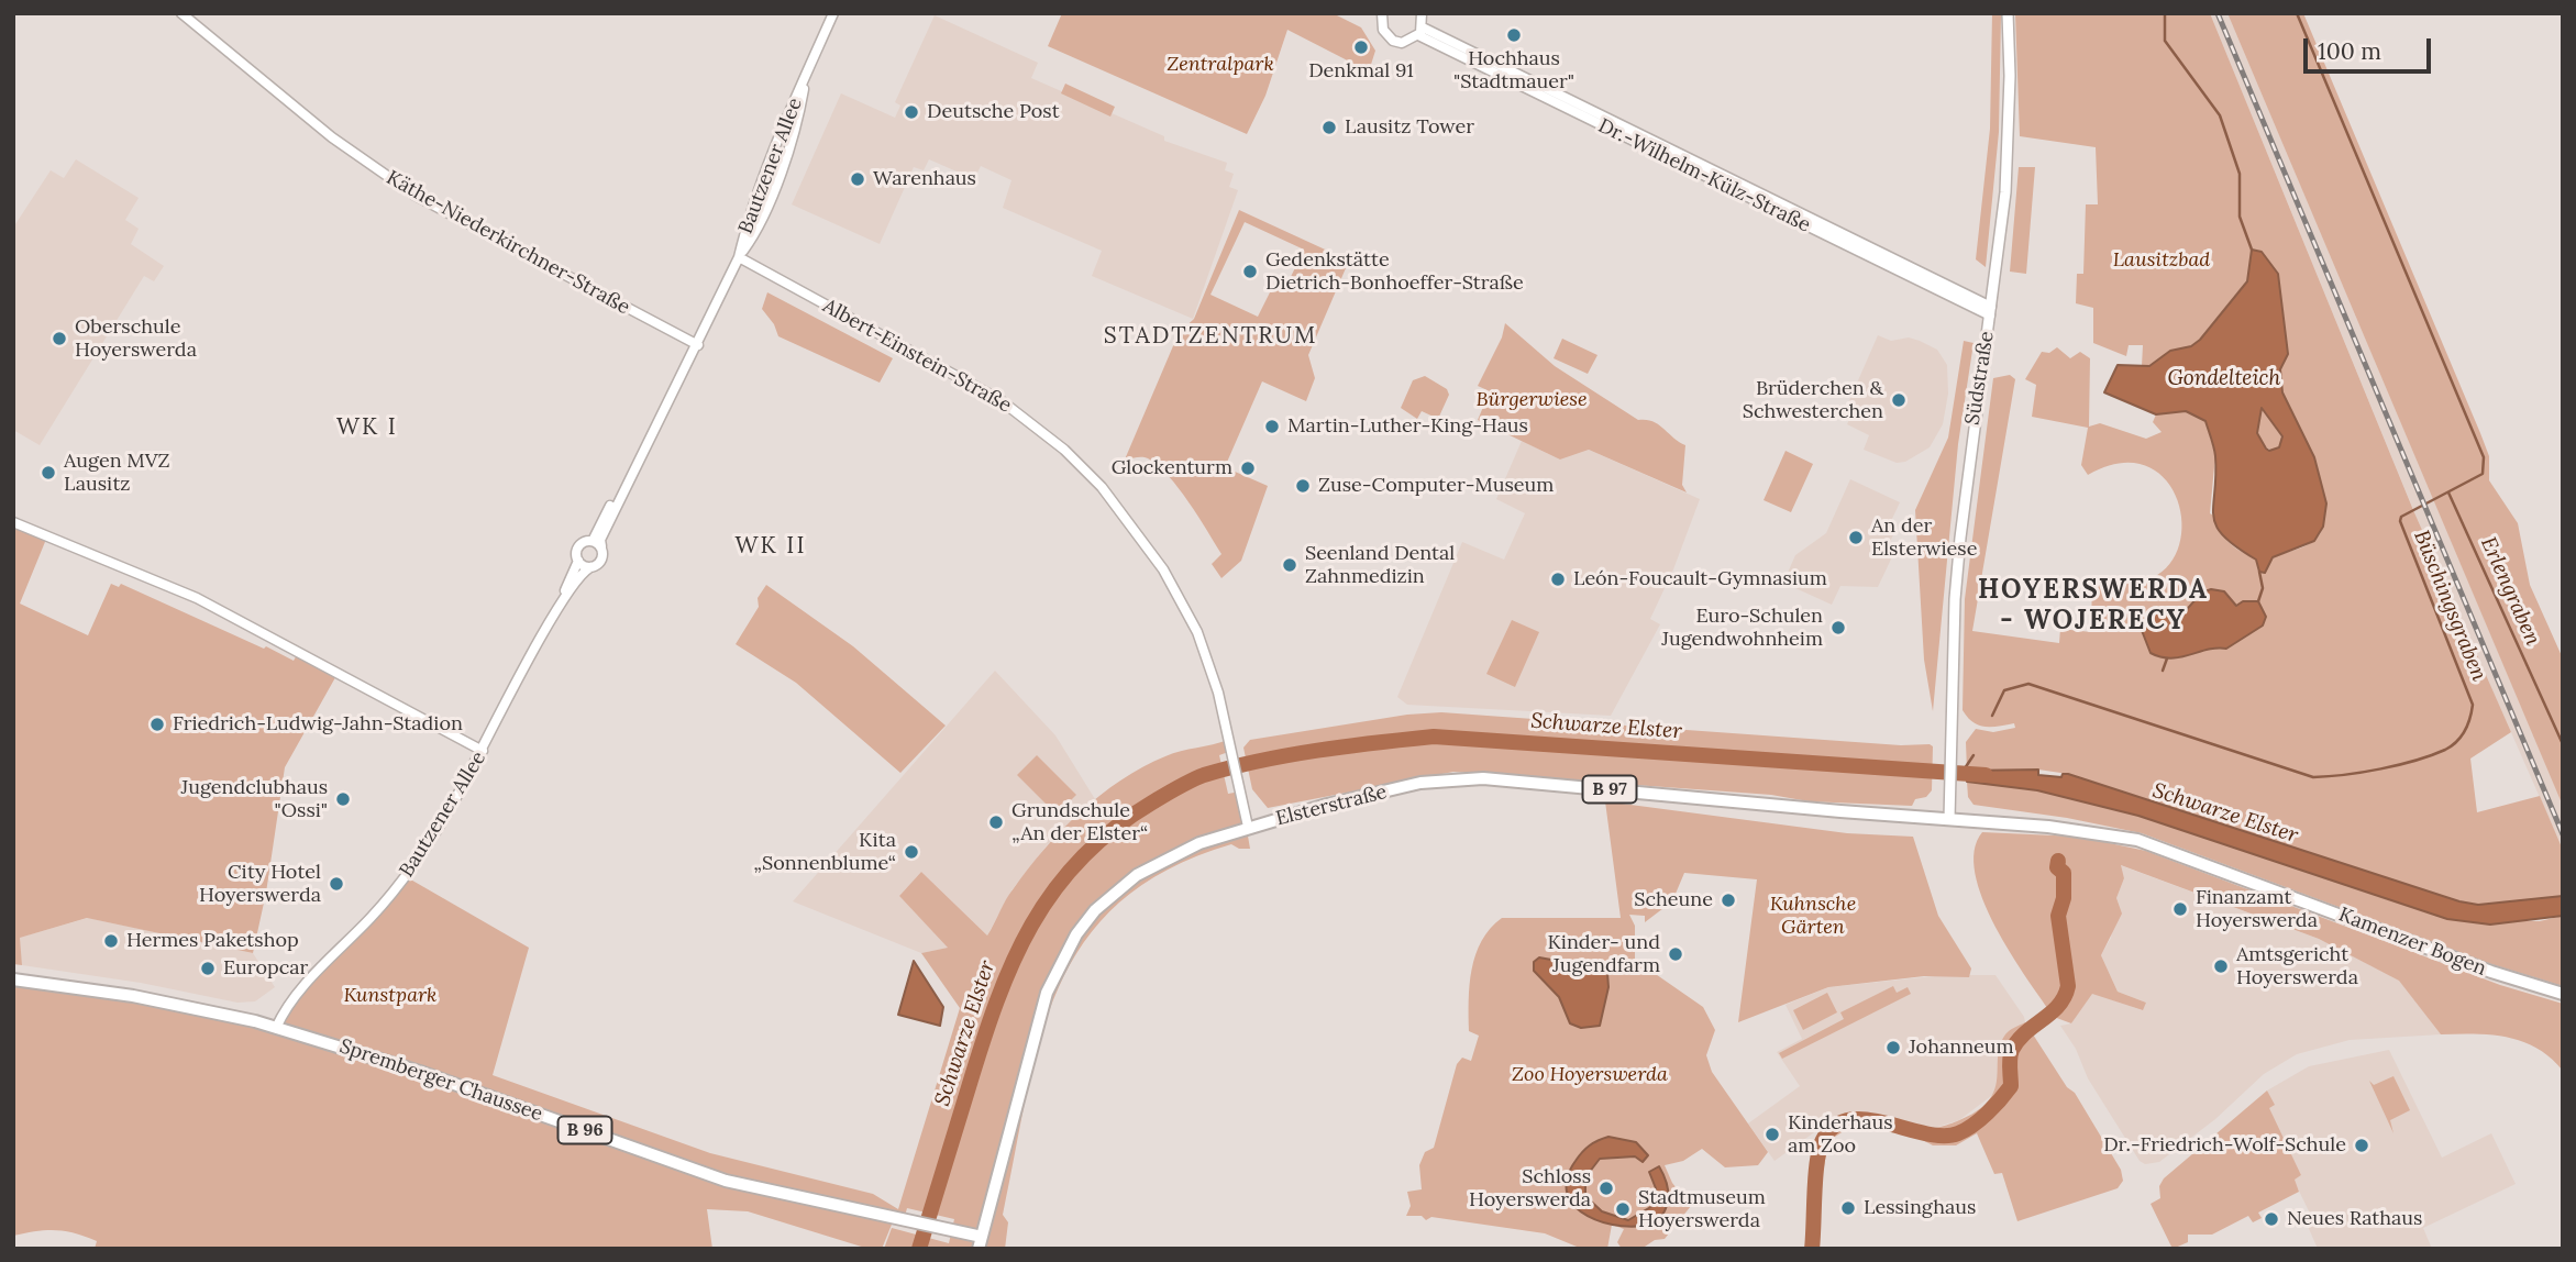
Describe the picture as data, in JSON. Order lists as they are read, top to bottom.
{
  "streets": {
    "main road": [
      "Südstraße",
      "B 97",
      "Elsterstraße",
      "Kamenzer Bogen",
      "Spremberger Chaussee",
      "B 96"
    ],
    "street": [
      "Bautzener Allee",
      "Dr.-Wilhelm-Külz-Straße",
      "Käthe-Niederkirchner-Straße",
      "Albert-Einstein-Straße"
    ]
  },
  "crossings": [
    ["Bautzener Allee", "Käthe-Niederkirchner-Straße"],
    ["Bautzener Allee", "Albert-Einstein-Straße"],
    ["Bautzener Allee", "Spremberger Chaussee"],
    ["Dr.-Wilhelm-Külz-Straße", "Südstraße"],
    ["Albert-Einstein-Straße", "Elsterstraße"],
    ["Südstraße", "Elsterstraße"],
    ["Südstraße", "Kamenzer Bogen"],
    ["Elsterstraße", "Kamenzer Bogen"],
    ["Elsterstraße", "Spremberger Chaussee"]
  ],
  "districts": [
    "STADTZENTRUM",
    "WK I",
    "WK II",
    "HOYERSWERDA - WOJERECY"
  ],
  "water": [
    "Gondelteich",
    "Erlengraben",
    "Büschingsgraben",
    "Schwarze Elster"
  ],
  "parks": [
    "Zentralpark",
    "Lausitzbad",
    "Bürgerwiese",
    "Kuhnsche Gärten",
    "Kunstpark",
    "Zoo Hoyerswerda"
  ],
  "places": [
    "Hochhaus \"Stadtmauer\"",
    "Denkmal 91",
    "Deutsche Post",
    "Lausitz Tower",
    "Warenhaus",
    "Gedenkstätte Dietrich-Bonhoeffer-Straße",
    "Oberschule Hoyerswerda",
    "Brüderchen & Schwesterchen",
    "Martin-Luther-King-Haus",
    "Glockenturm",
    "Augen MVZ Lausitz",
    "Zuse-Computer-Museum",
    "An der Elsterwiese",
    "Seenland Dental Zahnmedizin",
    "León-Foucault-Gymnasium",
    "Euro-Schulen Jugendwohnheim",
    "Friedrich-Ludwig-Jahn-Stadion",
    "Jugendclubhaus \"Ossi\"",
    "Grundschule „An der Elster“",
    "Kita „Sonnenblume“",
    "City Hotel Hoyerswerda",
    "Scheune",
    "Finanzamt Hoyerswerda",
    "Hermes Paketshop",
    "Kinder- und Jugendfarm",
    "Amtsgericht Hoyerswerda",
    "Europcar",
    "Johanneum",
    "Kinderhaus am Zoo",
    "Dr.-Friedrich-Wolf-Schule",
    "Schloss Hoyerswerda",
    "Lessinghaus",
    "Stadtmuseum Hoyerswerda",
    "Neues Rathaus"
  ],
  "scale_bar": "100 m"
}
